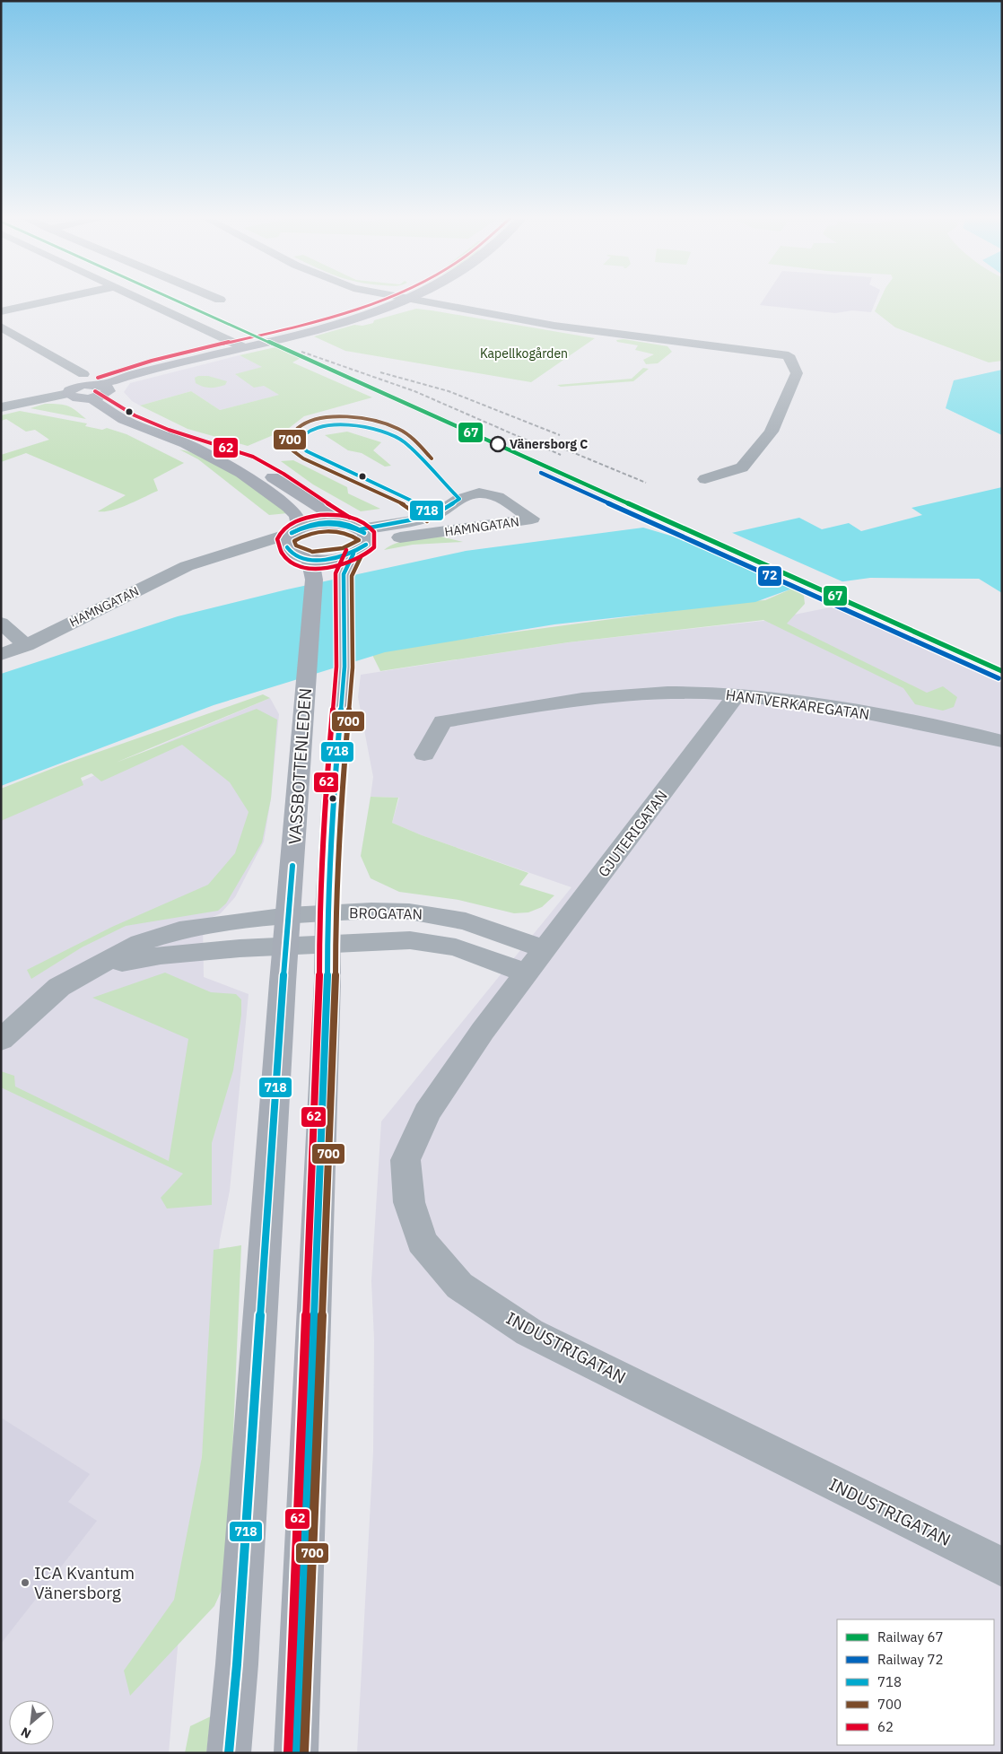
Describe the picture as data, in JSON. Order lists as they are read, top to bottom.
{
  "streets": {
    "main road": ["VASSBOTTENLEDEN"],
    "street": [
      "HAMNGATAN",
      "HANTVERKAREGATAN",
      "GJUTERIGATAN",
      "BROGATAN",
      "INDUSTRIGATAN"
    ]
  },
  "crossings": [
    ["HAMNGATAN", "VASSBOTTENLEDEN"],
    ["HANTVERKAREGATAN", "GJUTERIGATAN"],
    ["VASSBOTTENLEDEN", "BROGATAN"],
    ["GJUTERIGATAN", "BROGATAN"],
    ["GJUTERIGATAN", "INDUSTRIGATAN"],
    ["BROGATAN", "INDUSTRIGATAN"]
  ],
  "parks": ["Kapellkogården"],
  "places": ["Vänersborg C", "ICA Kvantum Vänersborg"],
  "lines": [
    "rail line 67",
    "transit line 62",
    "transit line 700",
    "transit line 718",
    "rail line 72"
  ],
  "legend": [
    "Railway 67",
    "Railway 72",
    "718",
    "700",
    "62"
  ],
  "north": "bottom left"
}
